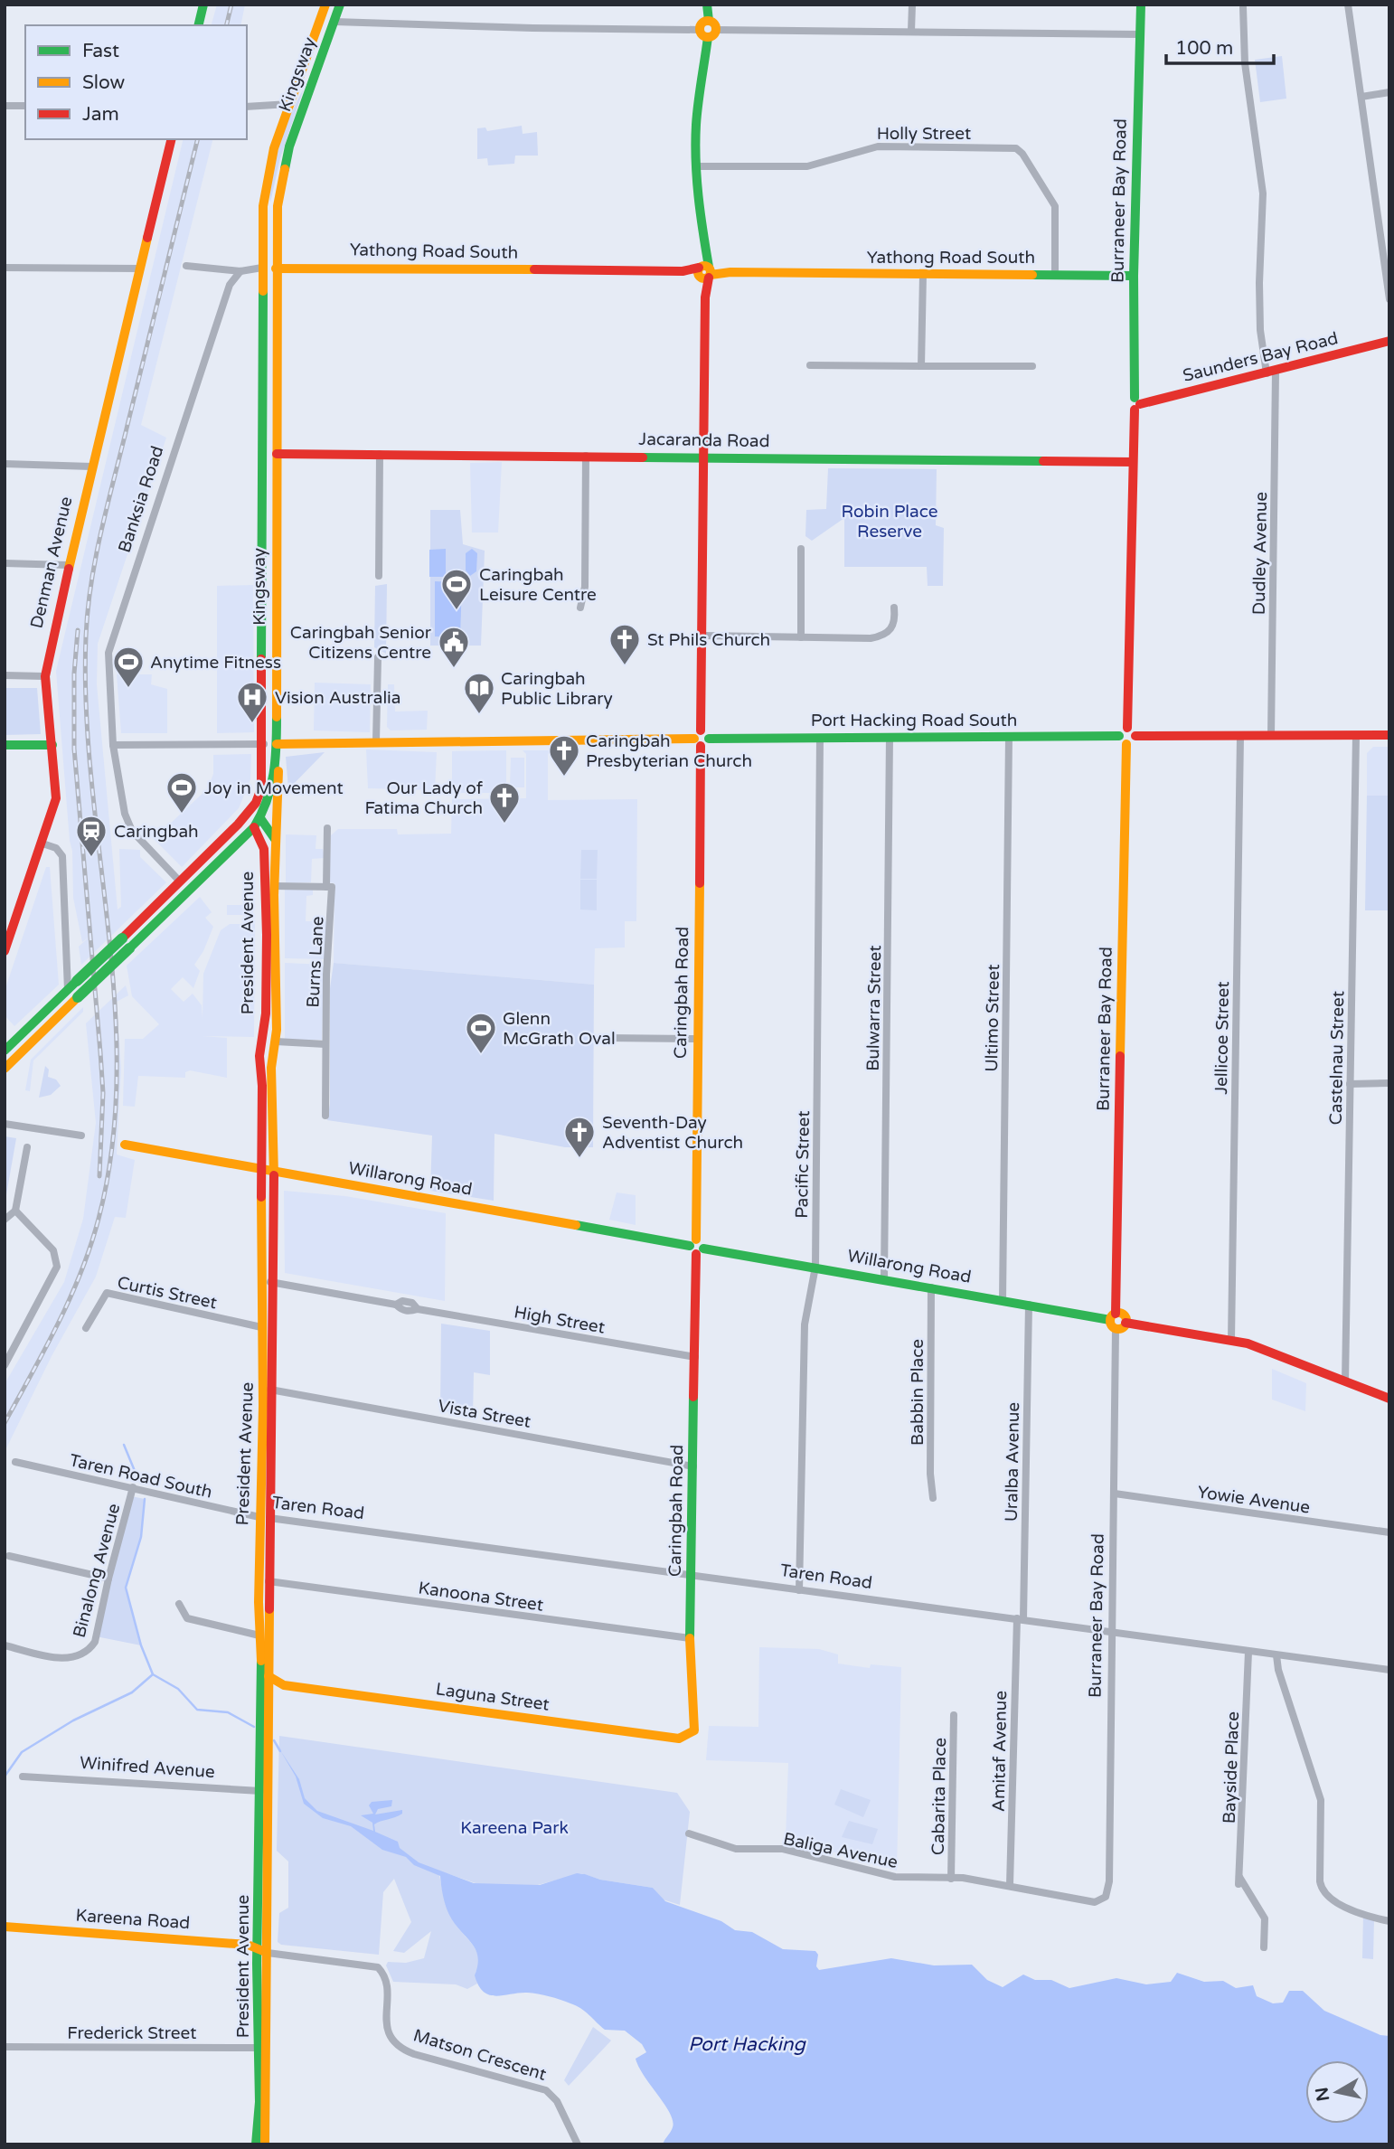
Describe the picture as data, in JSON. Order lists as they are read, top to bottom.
{
  "streets": {
    "street": [
      "Kingsway",
      "Holly Street",
      "Burraneer Bay Road",
      "Yathong Road South",
      "Saunders Bay Road",
      "Jacaranda Road",
      "Banksia Road",
      "Dudley Avenue",
      "Denman Avenue",
      "Port Hacking Road South",
      "President Avenue",
      "Burns Lane",
      "Caringbah Road",
      "Bulwarra Street",
      "Ultimo Street",
      "Jellicoe Street",
      "Castelnau Street",
      "Pacific Street",
      "Willarong Road",
      "Curtis Street",
      "High Street",
      "Babbin Place",
      "Vista Street",
      "Uralba Avenue",
      "Taren Road South",
      "Yowie Avenue",
      "Taren Road",
      "Binalong Avenue",
      "Kanoona Street",
      "Laguna Street",
      "Amitaf Avenue",
      "Winifred Avenue",
      "Bayside Place",
      "Cabarita Place",
      "Baliga Avenue",
      "Kareena Road",
      "Frederick Street",
      "Matson Crescent"
    ]
  },
  "crossings": [
    ["Kingsway", "Yathong Road South"],
    ["Kingsway", "Jacaranda Road"],
    ["Kingsway", "Banksia Road"],
    ["Kingsway", "Port Hacking Road South"],
    ["Kingsway", "President Avenue"],
    ["Holly Street", "Yathong Road South"],
    ["Holly Street", "Caringbah Road"],
    ["Burraneer Bay Road", "Yathong Road South"],
    ["Burraneer Bay Road", "Saunders Bay Road"],
    ["Burraneer Bay Road", "Jacaranda Road"],
    ["Burraneer Bay Road", "Port Hacking Road South"],
    ["Burraneer Bay Road", "Willarong Road"],
    ["Burraneer Bay Road", "Yowie Avenue"],
    ["Burraneer Bay Road", "Taren Road"],
    ["Burraneer Bay Road", "Baliga Avenue"],
    ["Yathong Road South", "Banksia Road"],
    ["Yathong Road South", "Caringbah Road"],
    ["Saunders Bay Road", "Dudley Avenue"],
    ["Jacaranda Road", "Caringbah Road"],
    ["Dudley Avenue", "Port Hacking Road South"],
    ["Port Hacking Road South", "President Avenue"],
    ["Port Hacking Road South", "Caringbah Road"],
    ["Port Hacking Road South", "Bulwarra Street"],
    ["Port Hacking Road South", "Ultimo Street"],
    ["Port Hacking Road South", "Jellicoe Street"],
    ["Port Hacking Road South", "Castelnau Street"],
    ["Port Hacking Road South", "Pacific Street"],
    ["President Avenue", "Willarong Road"],
    ["President Avenue", "Curtis Street"],
    ["President Avenue", "High Street"],
    ["President Avenue", "Vista Street"],
    ["President Avenue", "Taren Road South"],
    ["President Avenue", "Taren Road"],
    ["President Avenue", "Kanoona Street"],
    ["President Avenue", "Laguna Street"],
    ["President Avenue", "Winifred Avenue"],
    ["President Avenue", "Kareena Road"],
    ["President Avenue", "Frederick Street"],
    ["President Avenue", "Matson Crescent"],
    ["Caringbah Road", "Willarong Road"],
    ["Caringbah Road", "High Street"],
    ["Caringbah Road", "Vista Street"],
    ["Caringbah Road", "Taren Road"],
    ["Caringbah Road", "Kanoona Street"],
    ["Caringbah Road", "Laguna Street"],
    ["Bulwarra Street", "Willarong Road"],
    ["Ultimo Street", "Willarong Road"],
    ["Jellicoe Street", "Willarong Road"],
    ["Castelnau Street", "Willarong Road"],
    ["Pacific Street", "Willarong Road"],
    ["Pacific Street", "Taren Road"],
    ["Willarong Road", "Babbin Place"],
    ["Willarong Road", "Uralba Avenue"],
    ["Uralba Avenue", "Taren Road"],
    ["Uralba Avenue", "Amitaf Avenue"],
    ["Taren Road South", "Taren Road"],
    ["Taren Road South", "Binalong Avenue"],
    ["Taren Road", "Amitaf Avenue"],
    ["Taren Road", "Bayside Place"],
    ["Amitaf Avenue", "Baliga Avenue"],
    ["Cabarita Place", "Baliga Avenue"],
    ["Kareena Road", "Matson Crescent"]
  ],
  "water": ["Port Hacking"],
  "parks": ["Robin Place Reserve", "Kareena Park"],
  "places": {
    "sports": [
      "Caringbah Leisure Centre",
      "Anytime Fitness",
      "Joy in Movement",
      "Glenn McGrath Oval"
    ],
    "church": [
      "St Phils Church",
      "Caringbah Presbyterian Church",
      "Our Lady of Fatima Church",
      "Seventh-Day Adventist Church"
    ],
    "public building": ["Caringbah Senior Citizens Centre"],
    "library": ["Caringbah Public Library"],
    "hospital": ["Vision Australia"],
    "station": ["Caringbah"]
  },
  "legend": ["Fast", "Slow", "Jam"],
  "scale_bar": "100 m",
  "north": "left"
}
